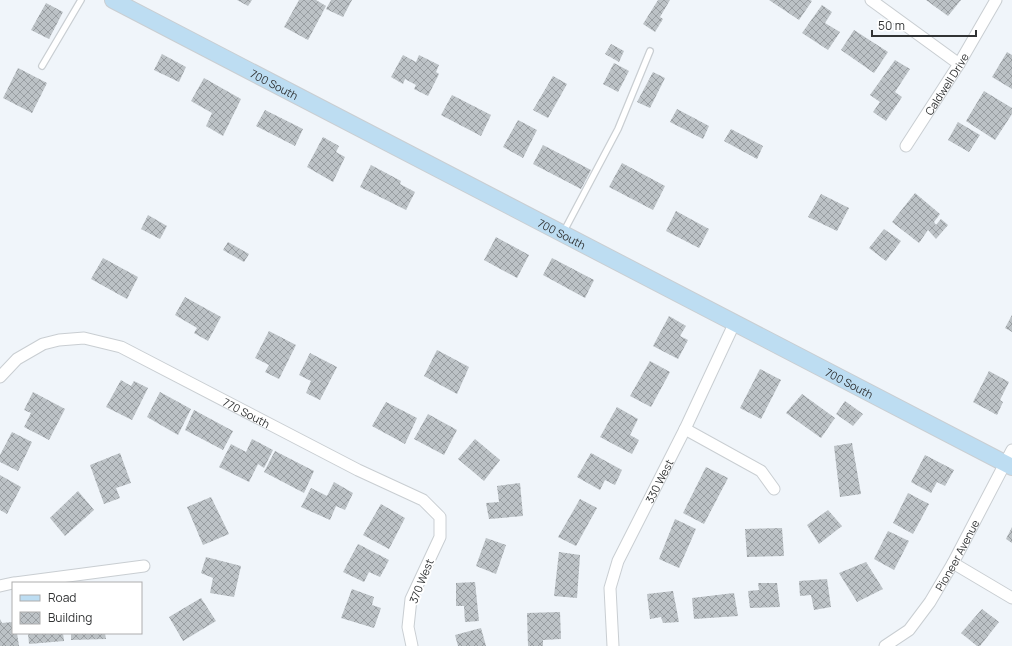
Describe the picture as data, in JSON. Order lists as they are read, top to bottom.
{
  "streets": {
    "street": [
      "Caldwell Drive",
      "700 South",
      "770 South",
      "330 West",
      "Pioneer Avenue",
      "370 West"
    ]
  },
  "crossings": [
    ["700 South", "330 West"],
    ["700 South", "Pioneer Avenue"],
    ["770 South", "370 West"]
  ],
  "legend": ["Road", "Building"],
  "scale_bar": "50 m"
}
